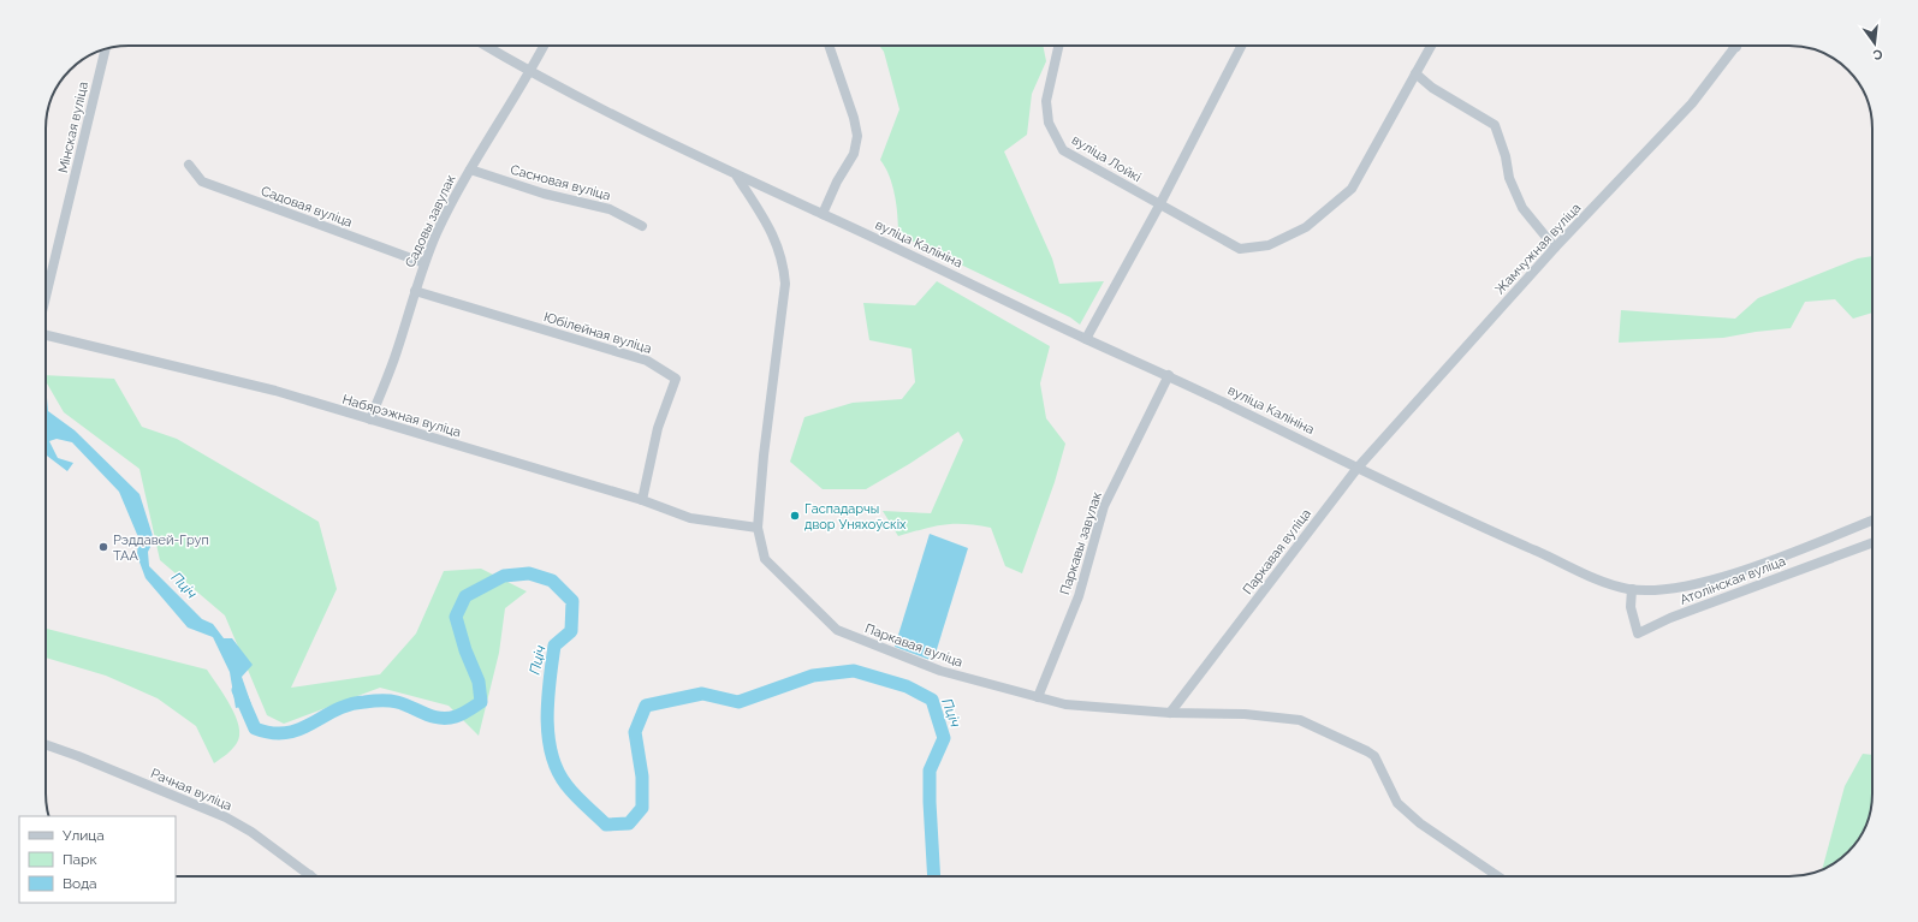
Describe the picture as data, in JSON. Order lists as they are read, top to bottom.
{
  "streets": {
    "street": [
      "Мінская вуліца",
      "вуліца Лойкі",
      "Сасновая вуліца",
      "Садовая вуліца",
      "Садовы завулак",
      "вуліца Калініна",
      "Жамчужная вуліца",
      "Юбілейная вуліца",
      "Набярэжная вуліца",
      "Паркавы завулак",
      "Паркавая вуліца",
      "Атолінская вуліца",
      "Рачная вуліца"
    ]
  },
  "crossings": [
    ["Сасновая вуліца", "Садовы завулак"],
    ["Садовая вуліца", "Садовы завулак"],
    ["Садовы завулак", "вуліца Калініна"],
    ["Садовы завулак", "Юбілейная вуліца"],
    ["Садовы завулак", "Набярэжная вуліца"],
    ["вуліца Калініна", "Жамчужная вуліца"],
    ["вуліца Калініна", "Паркавы завулак"],
    ["вуліца Калініна", "Паркавая вуліца"],
    ["вуліца Калініна", "Атолінская вуліца"],
    ["Жамчужная вуліца", "Паркавая вуліца"],
    ["Жамчужная вуліца", "Атолінская вуліца"],
    ["Юбілейная вуліца", "Набярэжная вуліца"],
    ["Набярэжная вуліца", "Паркавая вуліца"],
    ["Паркавы завулак", "Паркавая вуліца"],
    ["Паркавая вуліца", "Атолінская вуліца"]
  ],
  "water": ["Пціч"],
  "places": ["Гаспадарчы двор Уняхоўскіх", "Рэддавей-Груп ТАА"],
  "legend": ["Улица", "Парк", "Вода"],
  "north": "bottom"
}
